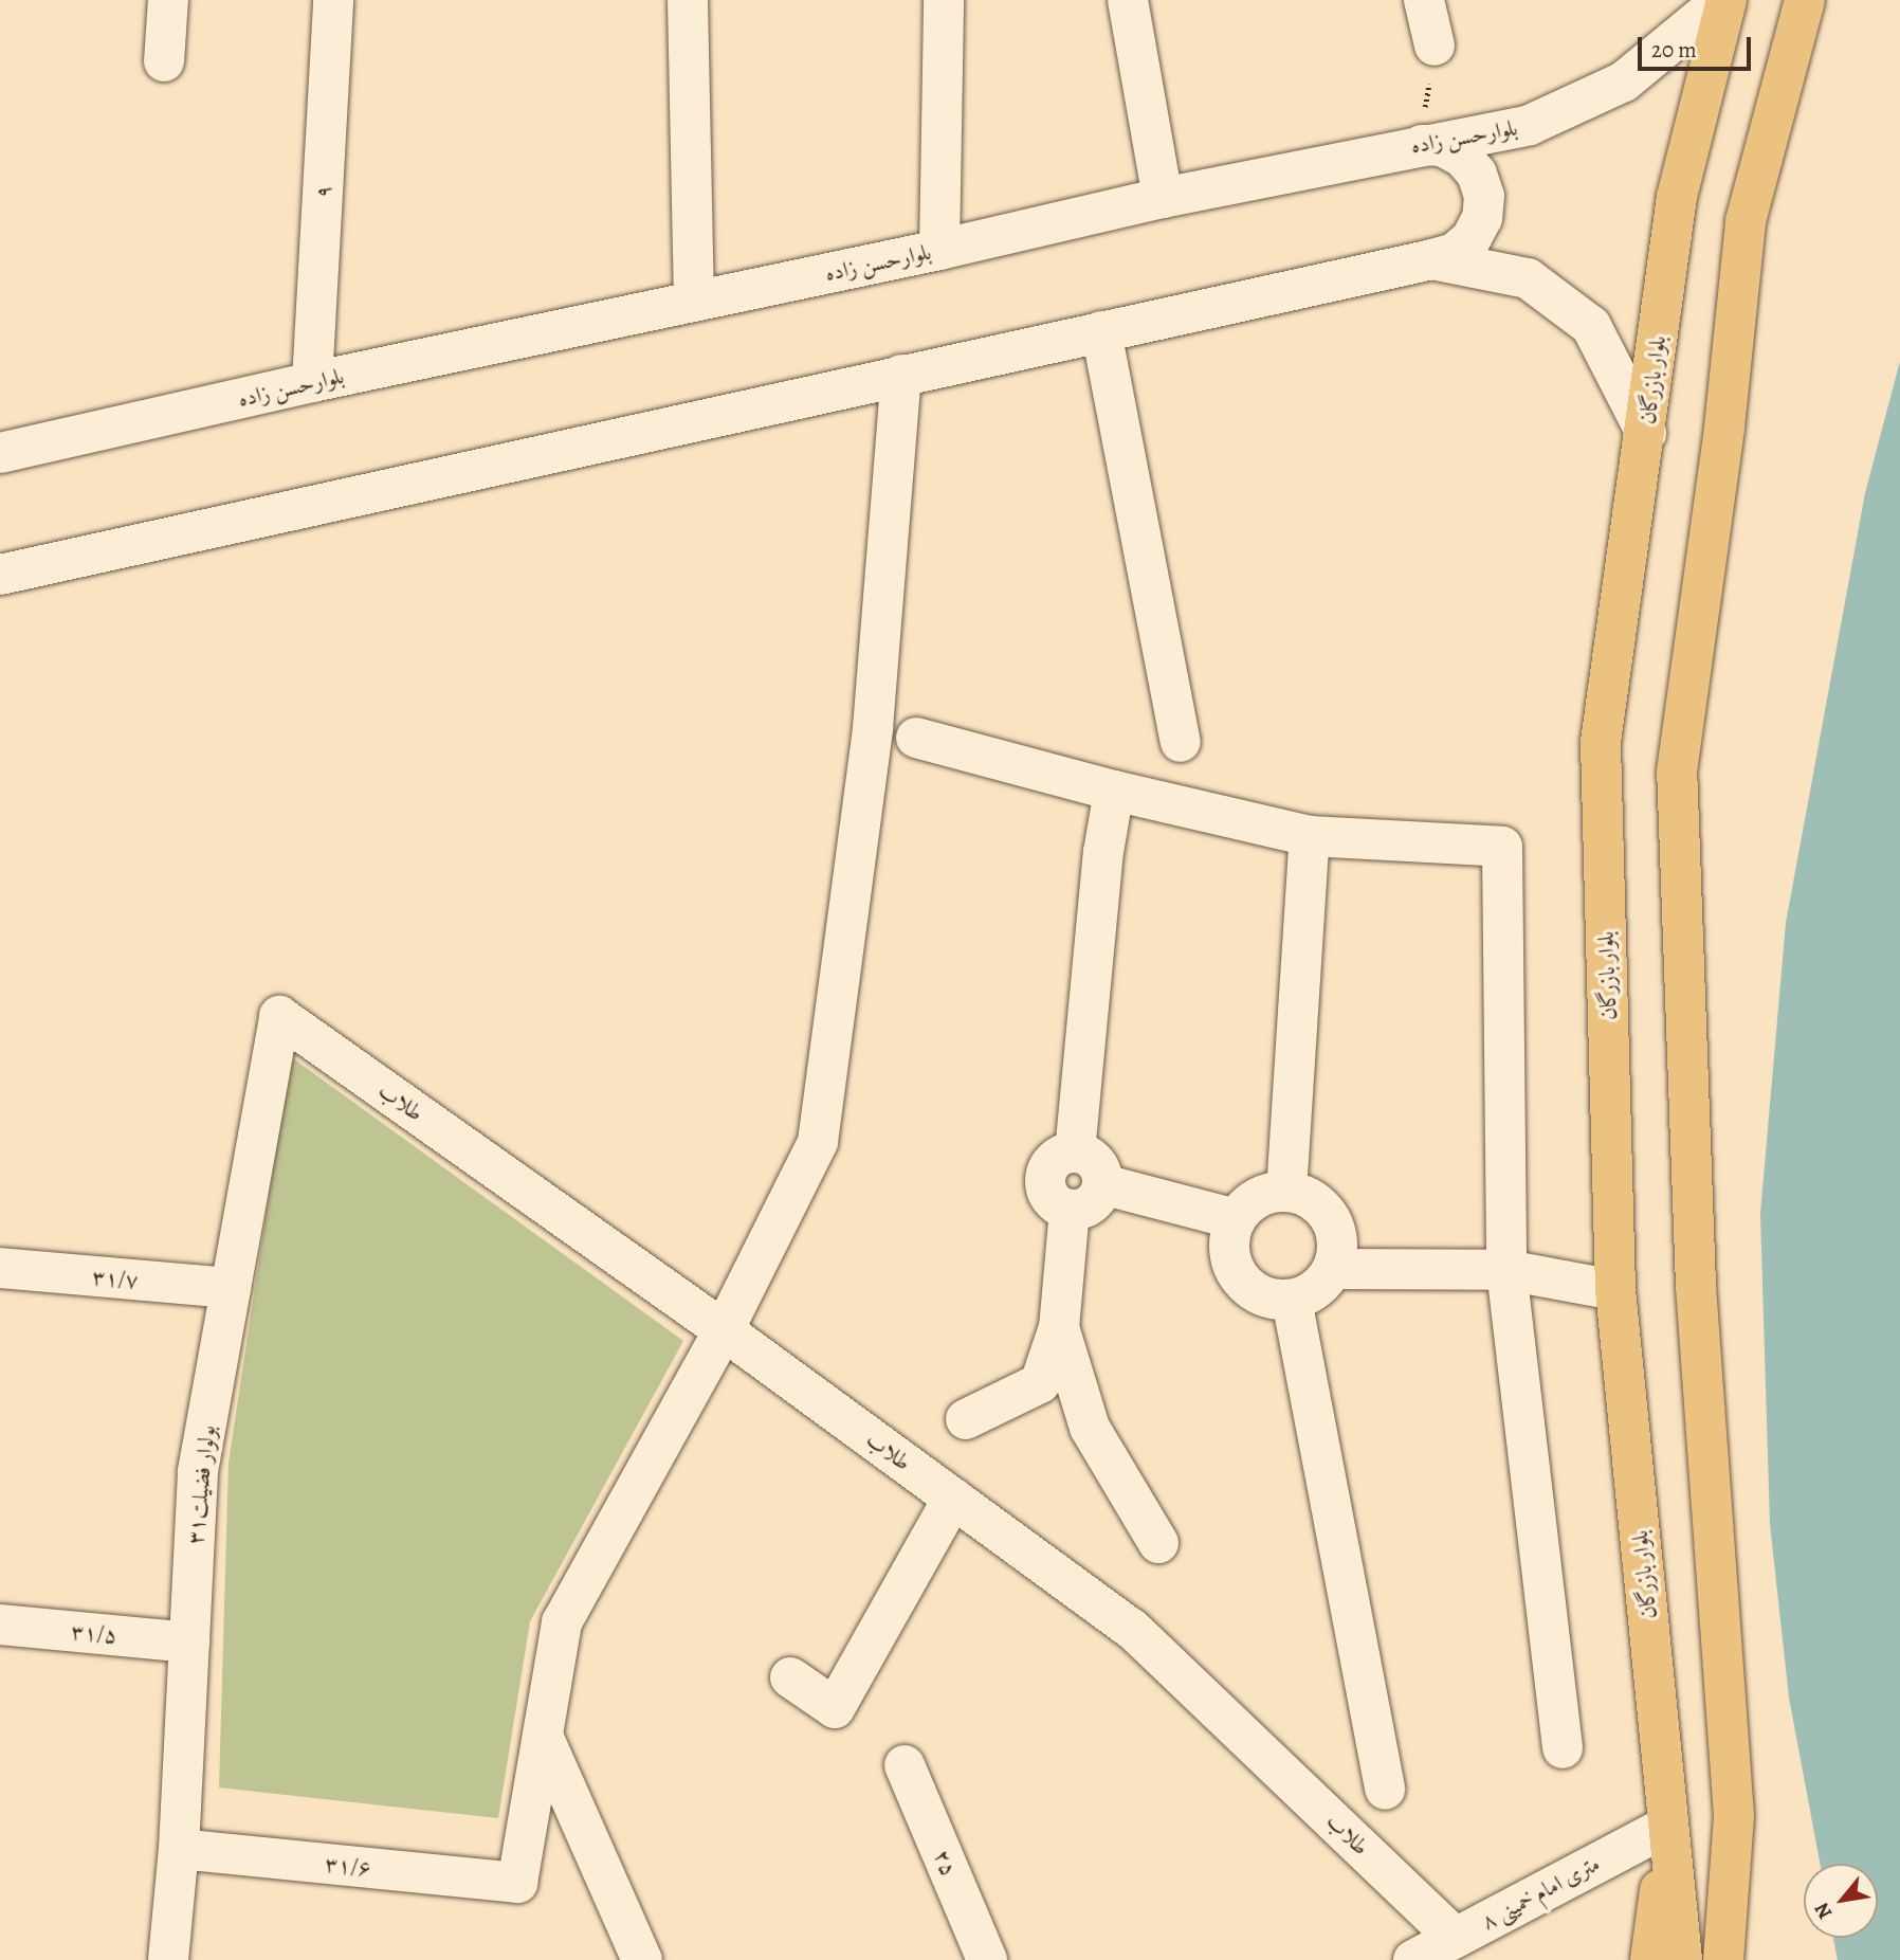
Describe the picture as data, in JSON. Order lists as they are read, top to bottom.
{
  "streets": {
    "main road": ["بلوار بازرگان"],
    "street": [
      "بلوارحسن زاده",
      "۹",
      "طلاب",
      "۳۱/۷",
      "بولوار فضیلت۳۱",
      "۳۱/۵",
      "۲۵",
      "۳۱/۶",
      "۸ متری امام خمینی"
    ]
  },
  "crossings": [
    ["بلوارحسن زاده", "۹"],
    ["بلوارحسن زاده", "بلوار بازرگان"],
    ["بلوار بازرگان", "۸ متری امام خمینی"],
    ["طلاب", "بولوار فضیلت۳۱"],
    ["طلاب", "۸ متری امام خمینی"],
    ["۳۱/۷", "بولوار فضیلت۳۱"],
    ["بولوار فضیلت۳۱", "۳۱/۵"],
    ["بولوار فضیلت۳۱", "۳۱/۶"]
  ],
  "scale_bar": "20 m",
  "north": "bottom left"
}
